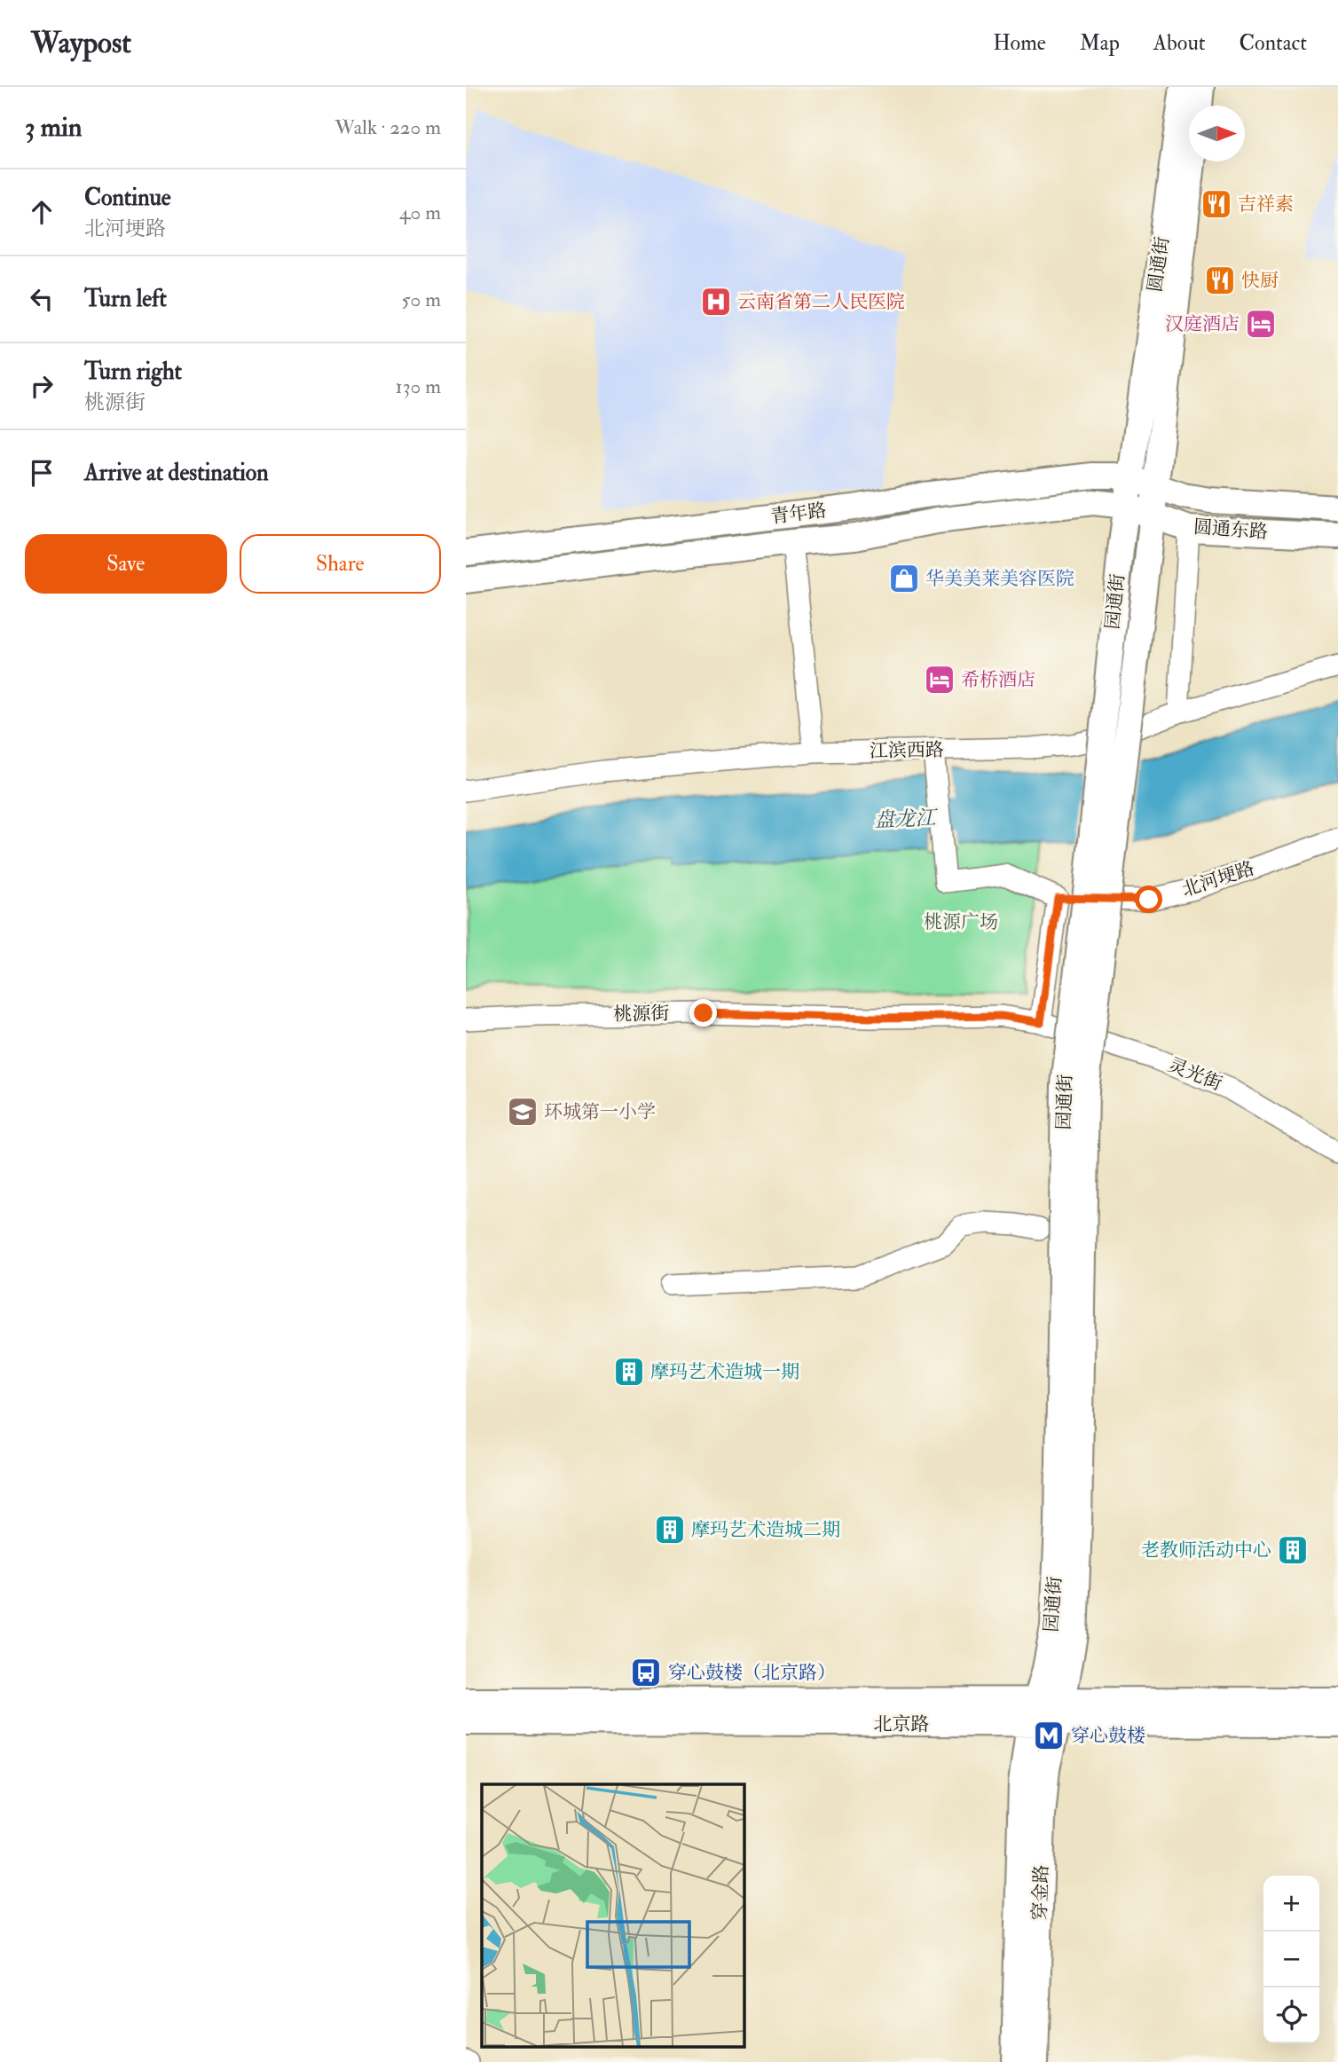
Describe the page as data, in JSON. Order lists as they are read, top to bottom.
{
  "streets": {
    "main road": [
      "圆通街",
      "青年路",
      "圆通东路",
      "园通街",
      "北京路",
      "穿金路"
    ],
    "street": [
      "江滨西路",
      "北河埂路",
      "桃源街",
      "灵光街"
    ]
  },
  "crossings": [
    ["圆通街", "青年路"],
    ["圆通街", "圆通东路"],
    ["圆通街", "园通街"],
    ["青年路", "圆通东路"],
    ["青年路", "园通街"],
    ["圆通东路", "园通街"],
    ["园通街", "北京路"],
    ["园通街", "穿金路"],
    ["桃源街", "灵光街"],
    ["北京路", "穿金路"]
  ],
  "water": ["盘龙江"],
  "parks": ["桃源广场"],
  "places": {
    "restaurant": ["吉祥素", "快厨"],
    "hospital": ["云南省第二人民医院"],
    "hotel": ["汉庭酒店", "希桥酒店"],
    "shop": ["华美美莱美容医院"],
    "school or university": ["环城第一小学"],
    "building": ["摩玛艺术造城一期", "摩玛艺术造城二期", "老教师活动中心"],
    "bus stop": ["穿心鼓楼（北京路）"],
    "metro station": ["穿心鼓楼"]
  },
  "north": "right",
  "page": {
    "header": "Waypost",
    "nav": [
      "Home",
      "Map",
      "About",
      "Contact"
    ],
    "heading": ["3 min", "Walk · 220 m"],
    "list": [
      ["Continue", "北河埂路", "40 m"],
      ["Turn left", "50 m"],
      ["Turn right", "桃源街", "130 m"],
      "Arrive at destination"
    ],
    "buttons": ["Save", "Share"],
    "map_buttons": ["+", "−"]
  }
}
